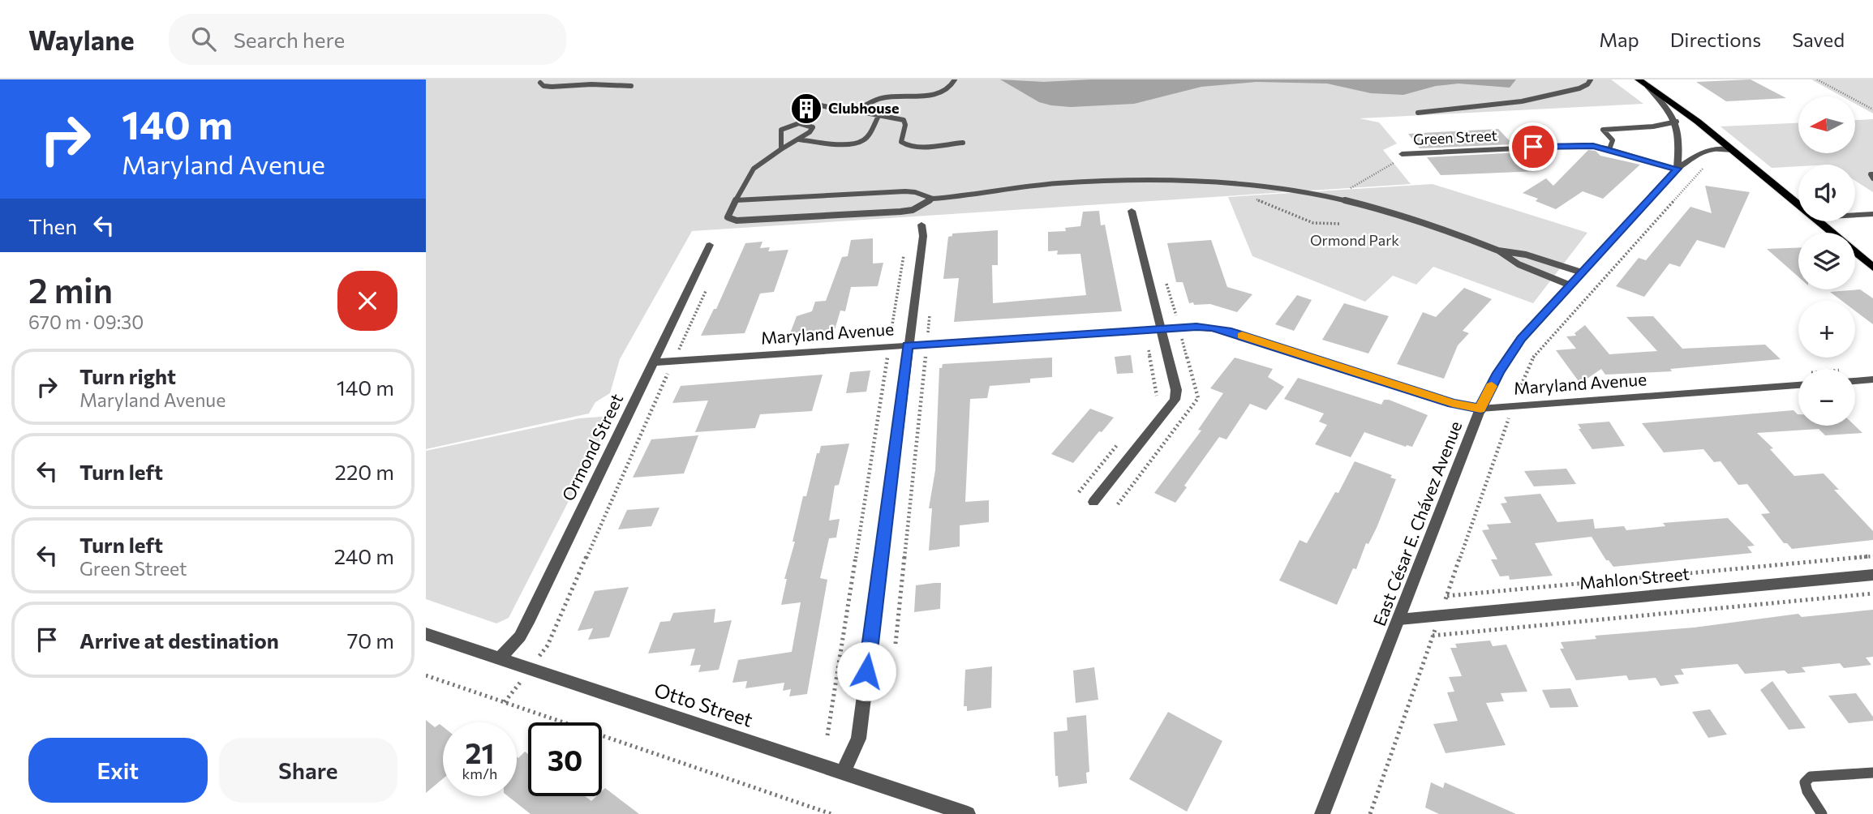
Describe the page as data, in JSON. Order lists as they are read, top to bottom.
{
  "streets": {
    "street": [
      "Green Street",
      "Maryland Avenue",
      "Ormond Street",
      "East César E. Chávez Avenue",
      "Mahlon Street",
      "Otto Street"
    ]
  },
  "crossings": [
    ["Green Street", "East César E. Chávez Avenue"],
    ["Maryland Avenue", "Ormond Street"],
    ["Maryland Avenue", "East César E. Chávez Avenue"],
    ["Ormond Street", "Otto Street"],
    ["East César E. Chávez Avenue", "Mahlon Street"]
  ],
  "parks": ["Ormond Park"],
  "places": {
    "building": ["Clubhouse"]
  },
  "north": "left",
  "page": {
    "header": "Waylane",
    "search": "Search here",
    "nav": ["Map", "Directions", "Saved"],
    "turn": ["140 m", "Maryland Avenue"],
    "map_buttons": ["+", "−"],
    "then": "Then",
    "heading": ["2 min", "670 m · 09:30"],
    "list": [
      {
        "name": "Turn right",
        "note": "Maryland Avenue",
        "value": "140 m"
      },
      {
        "name": "Turn left",
        "value": "220 m"
      },
      {
        "name": "Turn left",
        "note": "Green Street",
        "value": "240 m"
      },
      {
        "name": "Arrive at destination",
        "value": "70 m"
      }
    ],
    "speed": "21 km/h",
    "limit": "30",
    "buttons": ["Exit", "Share"]
  }
}
